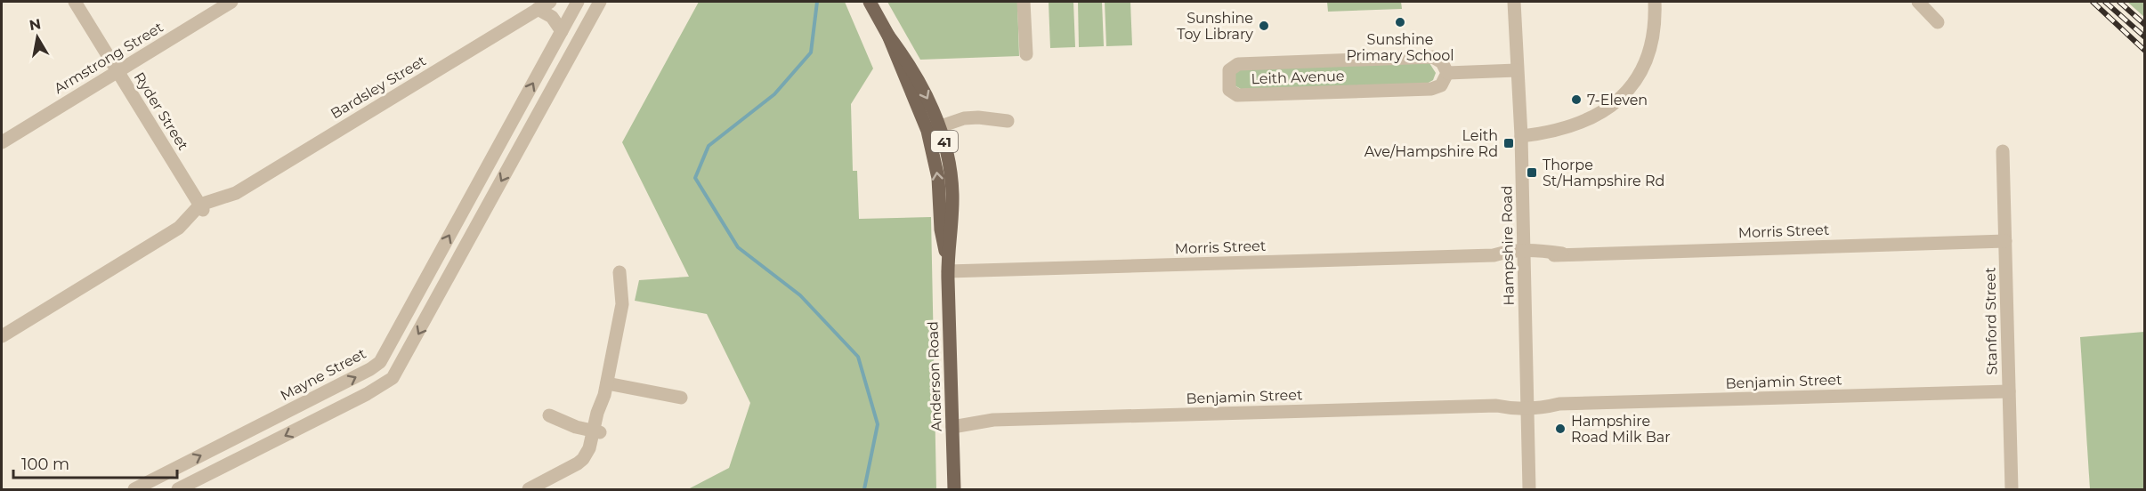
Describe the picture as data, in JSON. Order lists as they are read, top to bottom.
{
  "streets": {
    "main road": ["41", "Anderson Road"],
    "street": [
      "Armstrong Street",
      "Leith Avenue",
      "Bardsley Street",
      "Ryder Street",
      "Morris Street",
      "Hampshire Road",
      "Stanford Street",
      "Mayne Street",
      "Benjamin Street"
    ]
  },
  "crossings": [
    ["Armstrong Street", "Ryder Street"],
    ["Bardsley Street", "Ryder Street"],
    ["Morris Street", "Hampshire Road"],
    ["Morris Street", "Stanford Street"],
    ["Morris Street", "Anderson Road"],
    ["Hampshire Road", "Benjamin Street"],
    ["Stanford Street", "Benjamin Street"],
    ["Anderson Road", "Benjamin Street"]
  ],
  "places": {
    "other": [
      "Sunshine Primary School",
      "Sunshine Toy Library",
      "7-Eleven",
      "Hampshire Road Milk Bar"
    ],
    "transit": ["Leith Ave/Hampshire Rd", "Thorpe St/Hampshire Rd"]
  },
  "scale_bar": "100 m",
  "north": "top"
}
